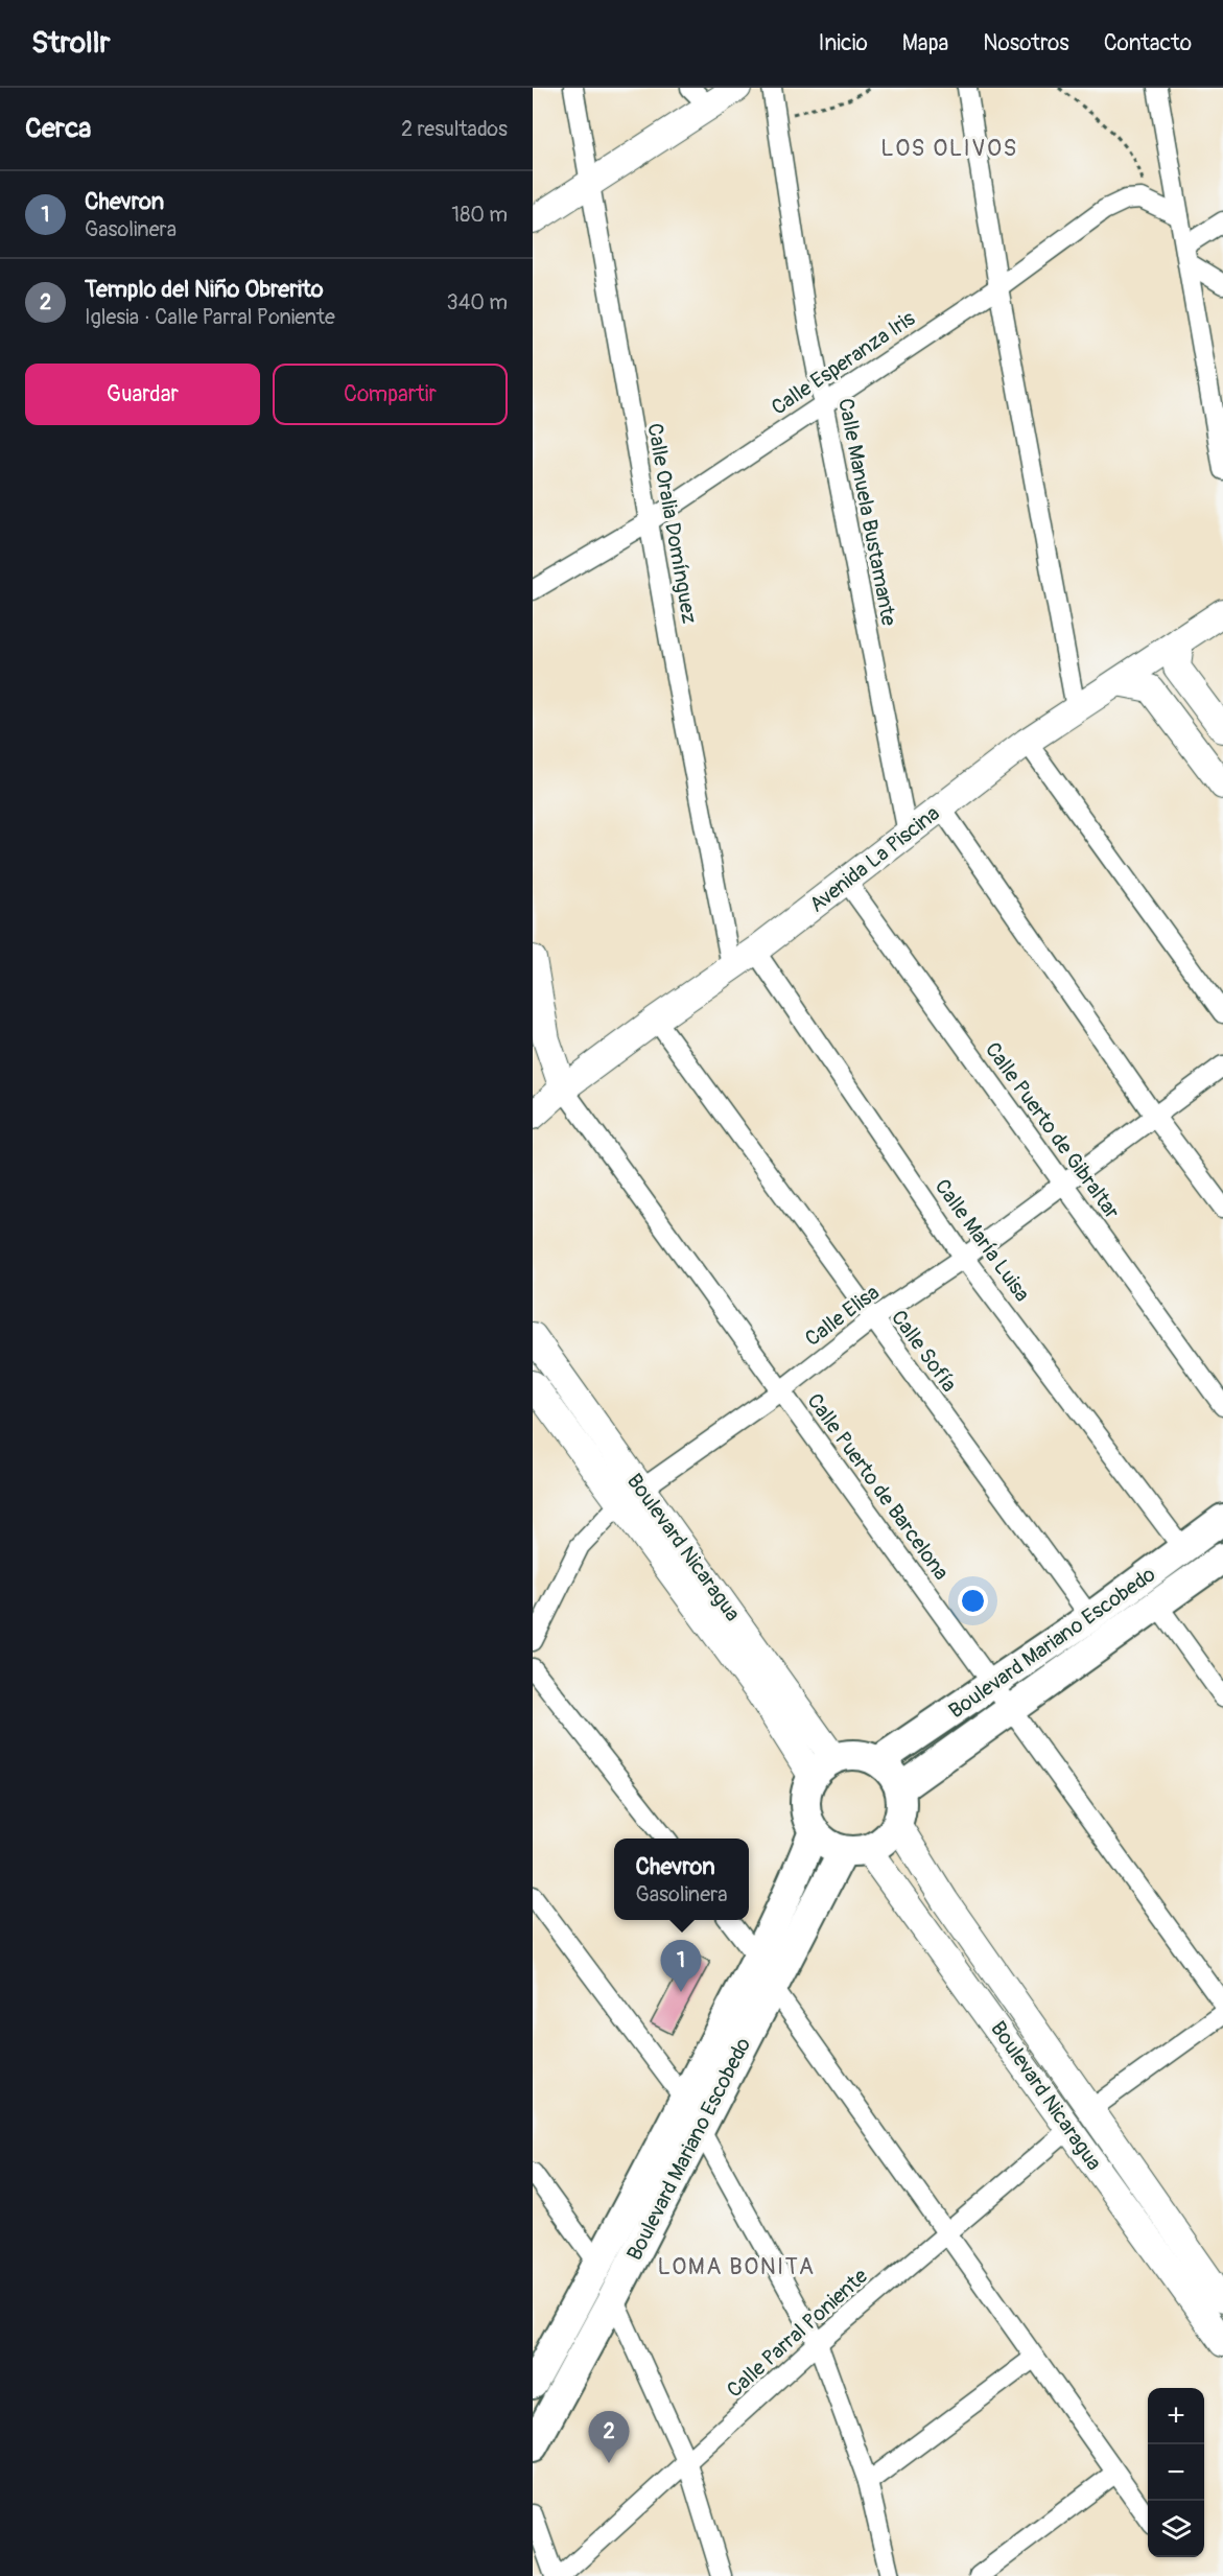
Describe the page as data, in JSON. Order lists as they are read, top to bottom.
{
  "streets": {
    "main road": ["Boulevard Mariano Escobedo"],
    "street": [
      "Calle Esperanza Iris",
      "Calle Manuela Bustamante",
      "Calle Oralia Domínguez",
      "Avenida La Piscina",
      "Calle Puerto de Gibraltar",
      "Calle María Luisa",
      "Calle Elisa",
      "Calle Sofía",
      "Calle Puerto de Barcelona",
      "Boulevard Nicaragua",
      "Calle Parral Poniente"
    ]
  },
  "crossings": [
    ["Calle Esperanza Iris", "Calle Manuela Bustamante"],
    ["Calle Esperanza Iris", "Calle Oralia Domínguez"],
    ["Calle Manuela Bustamante", "Avenida La Piscina"],
    ["Calle Oralia Domínguez", "Avenida La Piscina"],
    ["Avenida La Piscina", "Calle Puerto de Gibraltar"],
    ["Avenida La Piscina", "Calle María Luisa"],
    ["Avenida La Piscina", "Calle Sofía"],
    ["Avenida La Piscina", "Calle Puerto de Barcelona"],
    ["Calle Puerto de Gibraltar", "Calle Elisa"],
    ["Calle María Luisa", "Calle Elisa"],
    ["Calle María Luisa", "Boulevard Mariano Escobedo"],
    ["Calle Elisa", "Calle Sofía"],
    ["Calle Elisa", "Calle Puerto de Barcelona"],
    ["Calle Elisa", "Boulevard Nicaragua"],
    ["Calle Sofía", "Boulevard Mariano Escobedo"],
    ["Calle Puerto de Barcelona", "Boulevard Mariano Escobedo"],
    ["Boulevard Nicaragua", "Boulevard Mariano Escobedo"],
    ["Boulevard Nicaragua", "Calle Parral Poniente"]
  ],
  "districts": ["LOS OLIVOS", "LOMA BONITA"],
  "page": {
    "header": "Strollr",
    "nav": [
      "Inicio",
      "Mapa",
      "Nosotros",
      "Contacto"
    ],
    "heading": ["Cerca", "2 resultados"],
    "list": [
      {
        "mark": "1",
        "name": "Chevron",
        "note": "Gasolinera",
        "value": "180 m"
      },
      {
        "mark": "2",
        "name": "Templo del Niño Obrerito",
        "note": "Iglesia · Calle Parral Poniente",
        "value": "340 m"
      }
    ],
    "buttons": ["Guardar", "Compartir"],
    "popup": ["Chevron", "Gasolinera"],
    "pins": ["1", "2"],
    "map_buttons": ["+", "−"]
  }
}
